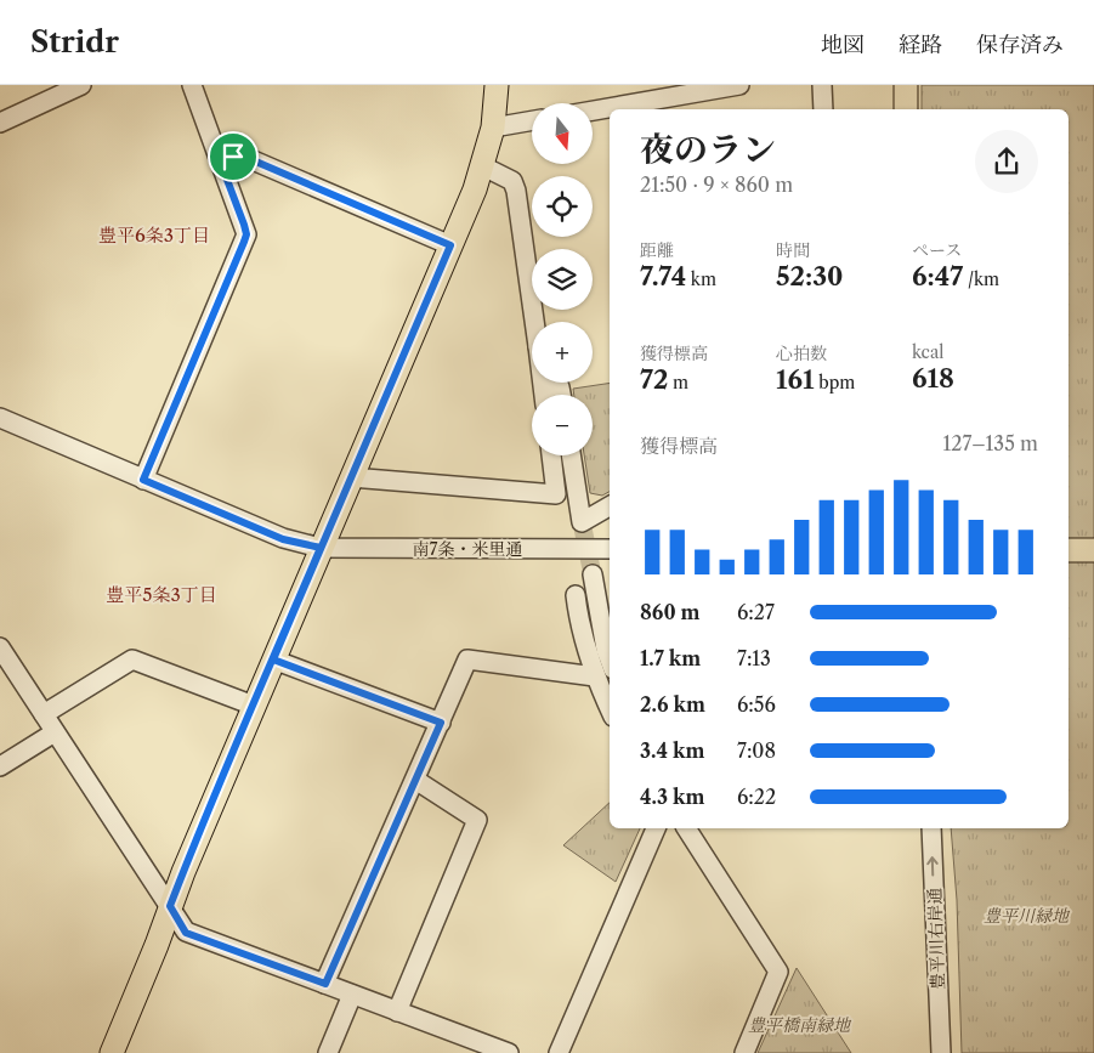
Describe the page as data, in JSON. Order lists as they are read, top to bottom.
{
  "streets": {
    "street": ["南7条・米里通", "豊平川右岸通"]
  },
  "one_way": ["豊平川右岸通"],
  "districts": ["豊平6条3丁目", "豊平5条3丁目"],
  "parks": ["豊平川緑地", "豊平橋南緑地"],
  "north": "bottom",
  "page": {
    "header": "Stridr",
    "nav": ["地図", "経路", "保存済み"],
    "map_buttons": ["+", "−"],
    "heading": ["夜のラン", "21:50 · 9 × 860 m"],
    "stats": [
      ["距離", "7.74 km"],
      ["時間", "52:30"],
      ["ペース", "6:47 /km"],
      ["獲得標高", "72 m"],
      ["心拍数", "161 bpm"],
      ["kcal", "618"]
    ],
    "chart": ["獲得標高", "127–135 m"],
    "list": [
      {
        "name": "860 m",
        "note": "6:27"
      },
      {
        "name": "1.7 km",
        "note": "7:13"
      },
      {
        "name": "2.6 km",
        "note": "6:56"
      },
      {
        "name": "3.4 km",
        "note": "7:08"
      },
      {
        "name": "4.3 km",
        "note": "6:22"
      }
    ]
  }
}
